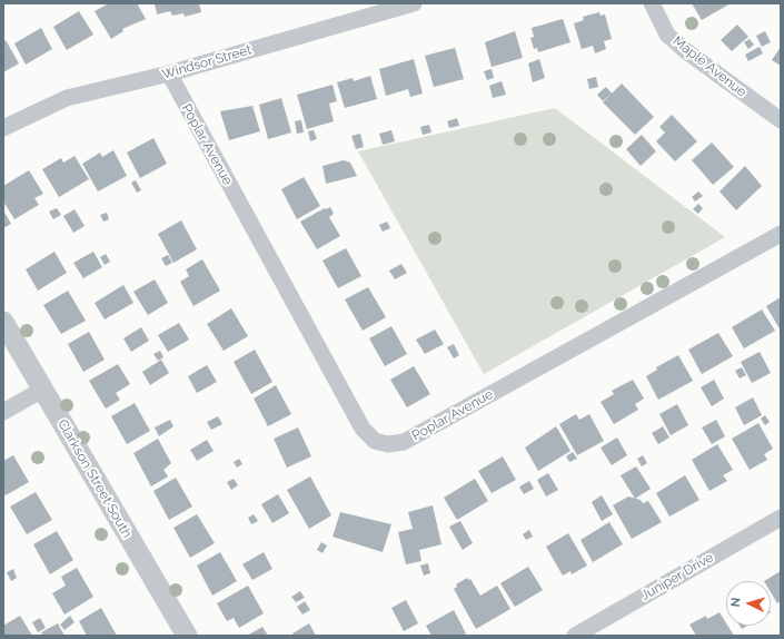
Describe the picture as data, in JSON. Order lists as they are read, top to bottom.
{
  "streets": {
    "street": [
      "Windsor Street",
      "Maple Avenue",
      "Poplar Avenue",
      "Clarkson Street South",
      "Juniper Drive"
    ]
  },
  "crossings": [
    ["Windsor Street", "Poplar Avenue"]
  ],
  "north": "left"
}
